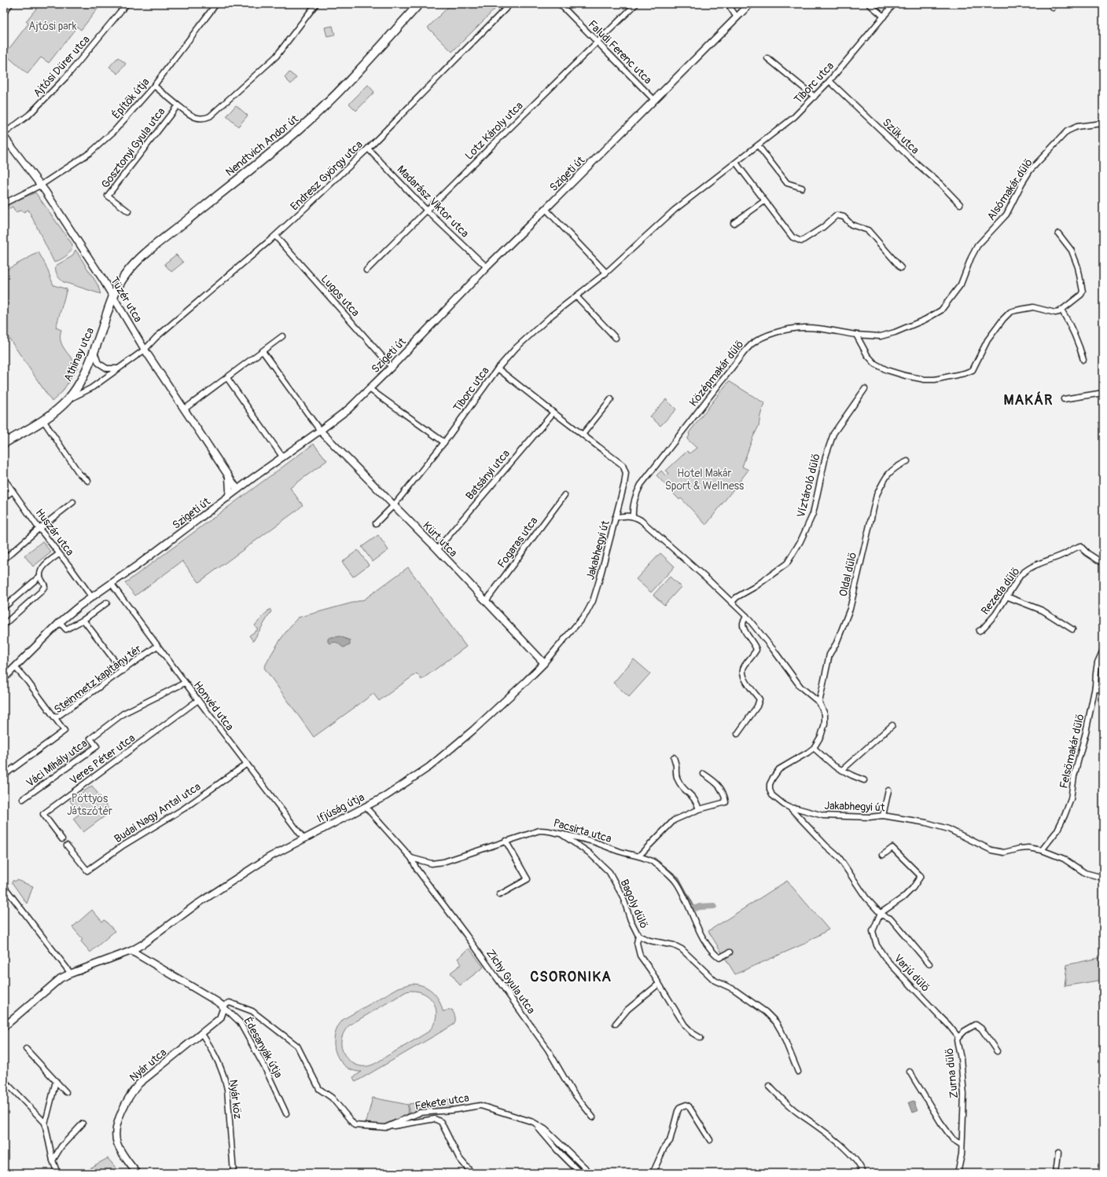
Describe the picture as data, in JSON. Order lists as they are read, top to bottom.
{
  "streets": {
    "main road": ["Nendtvich Andor út", "Athinay utca"],
    "street": [
      "Faludi Ferenc utca",
      "Ajtósi Dürer utca",
      "Tiborc utca",
      "Építők útja",
      "Lotz Károly utca",
      "Szűk utca",
      "Gosztonyi Gyula utca",
      "Szigeti út",
      "Endresz György utca",
      "Alsómakár dűlő",
      "Madarász Viktor utca",
      "Lugos utca",
      "Tüzér utca",
      "Középmakár dűlő",
      "Batsányi utca",
      "Víztároló dűlő",
      "Huszár utca",
      "Kürt utca",
      "Fogaras utca",
      "Jakabhegyi út",
      "Oldal dűlő",
      "Rezeda dűlő",
      "Steinmetz kapitány tér",
      "Honvéd utca",
      "Felsőmakár dűlő",
      "Veres Péter utca",
      "Váci Mihály utca",
      "Ifjúság útja",
      "Budai Nagy Antal utca",
      "Pacsirta utca",
      "Bagoly dűlő",
      "Varjú dűlő",
      "Zichy Gyula utca",
      "Édesanyák útja",
      "Nyár utca",
      "Zurna dűlő",
      "Nyár köz",
      "Fekete utca"
    ]
  },
  "crossings": [
    ["Faludi Ferenc utca", "Lotz Károly utca"],
    ["Faludi Ferenc utca", "Szigeti út"],
    ["Tiborc utca", "Szűk utca"],
    ["Tiborc utca", "Kürt utca"],
    ["Építők útja", "Gosztonyi Gyula utca"],
    ["Építők útja", "Tüzér utca"],
    ["Lotz Károly utca", "Madarász Viktor utca"],
    ["Nendtvich Andor út", "Tüzér utca"],
    ["Nendtvich Andor út", "Athinay utca"],
    ["Szigeti út", "Madarász Viktor utca"],
    ["Szigeti út", "Lugos utca"],
    ["Szigeti út", "Tüzér utca"],
    ["Szigeti út", "Huszár utca"],
    ["Szigeti út", "Kürt utca"],
    ["Szigeti út", "Honvéd utca"],
    ["Endresz György utca", "Madarász Viktor utca"],
    ["Endresz György utca", "Lugos utca"],
    ["Endresz György utca", "Tüzér utca"],
    ["Endresz György utca", "Athinay utca"],
    ["Alsómakár dűlő", "Középmakár dűlő"],
    ["Tüzér utca", "Athinay utca"],
    ["Középmakár dűlő", "Jakabhegyi út"],
    ["Batsányi utca", "Kürt utca"],
    ["Víztároló dűlő", "Jakabhegyi út"],
    ["Kürt utca", "Fogaras utca"],
    ["Kürt utca", "Jakabhegyi út"],
    ["Kürt utca", "Ifjúság útja"],
    ["Jakabhegyi út", "Oldal dűlő"],
    ["Jakabhegyi út", "Felsőmakár dűlő"],
    ["Jakabhegyi út", "Ifjúság útja"],
    ["Jakabhegyi út", "Varjú dűlő"],
    ["Steinmetz kapitány tér", "Honvéd utca"],
    ["Honvéd utca", "Veres Péter utca"],
    ["Honvéd utca", "Váci Mihály utca"],
    ["Honvéd utca", "Ifjúság útja"],
    ["Honvéd utca", "Budai Nagy Antal utca"],
    ["Ifjúság útja", "Édesanyák útja"],
    ["Pacsirta utca", "Bagoly dűlő"],
    ["Pacsirta utca", "Zichy Gyula utca"],
    ["Varjú dűlő", "Zurna dűlő"],
    ["Édesanyák útja", "Nyár utca"],
    ["Édesanyák útja", "Fekete utca"],
    ["Nyár utca", "Nyár köz"],
    ["Nyár utca", "Fekete utca"]
  ],
  "districts": ["MAKÁR", "CSORONIKA"],
  "parks": ["Ajtósi park", "Hotel Makár Sport & Wellness", "Pöttyös Játszótér"]
}
